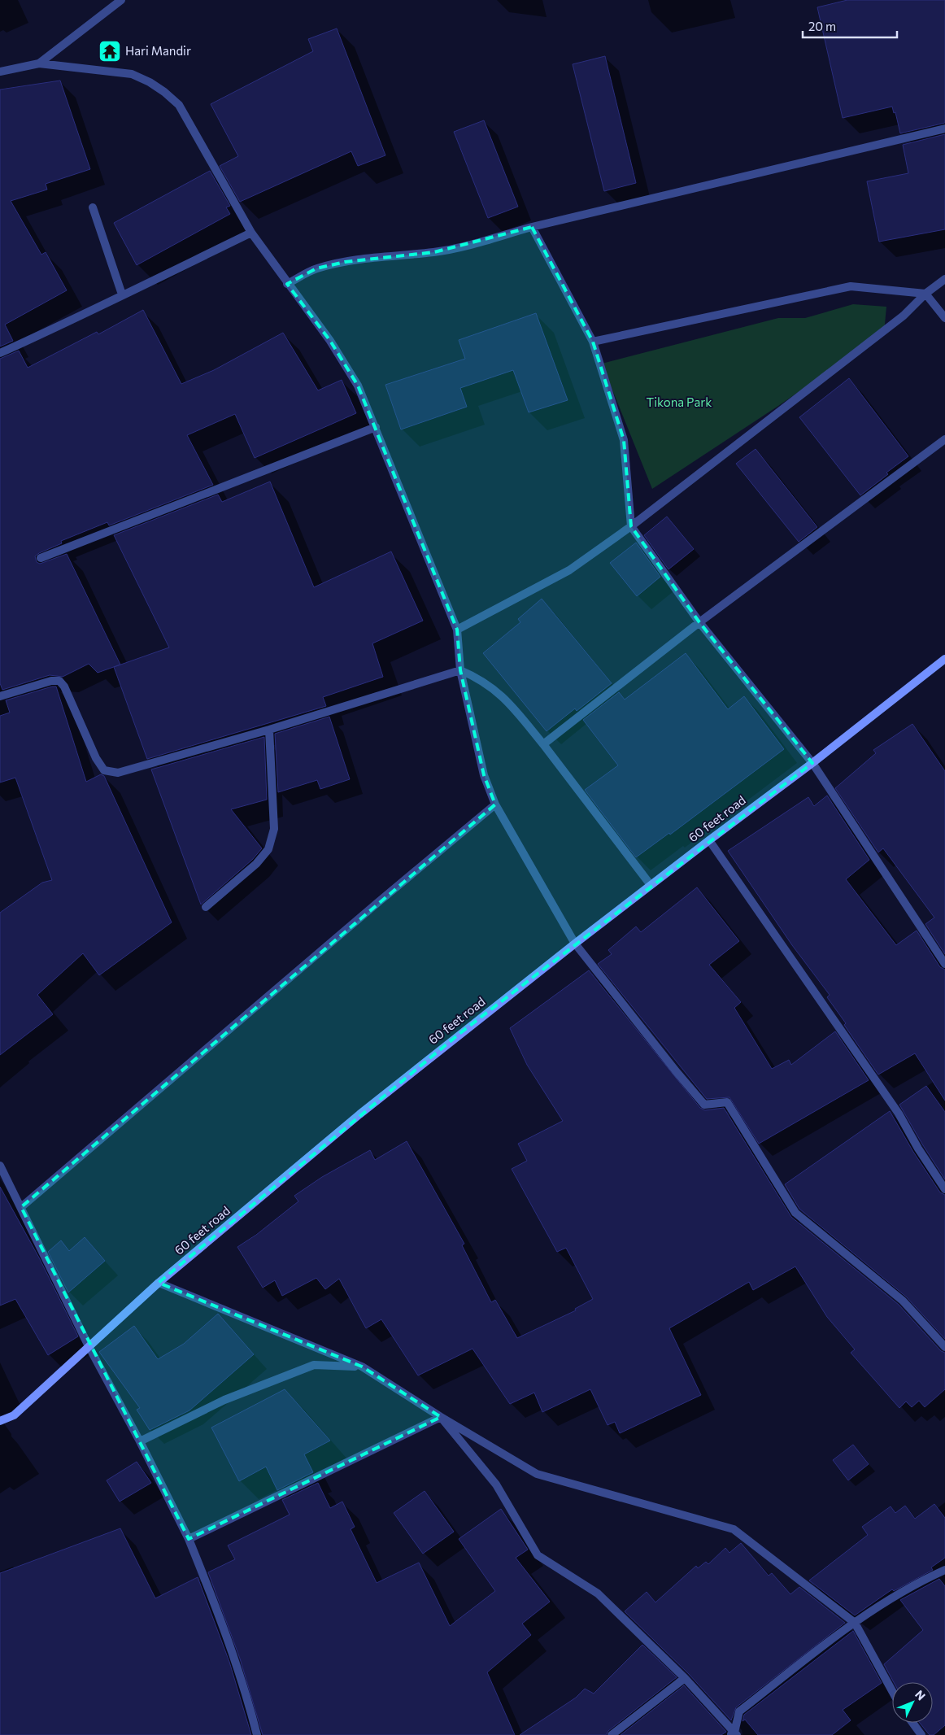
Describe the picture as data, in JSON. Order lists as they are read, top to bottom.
{
  "streets": {
    "street": ["60 feet road"]
  },
  "parks": ["Tikona Park"],
  "places": {
    "temple": ["Hari Mandir"]
  },
  "scale_bar": "20 m",
  "north": "top right"
}
